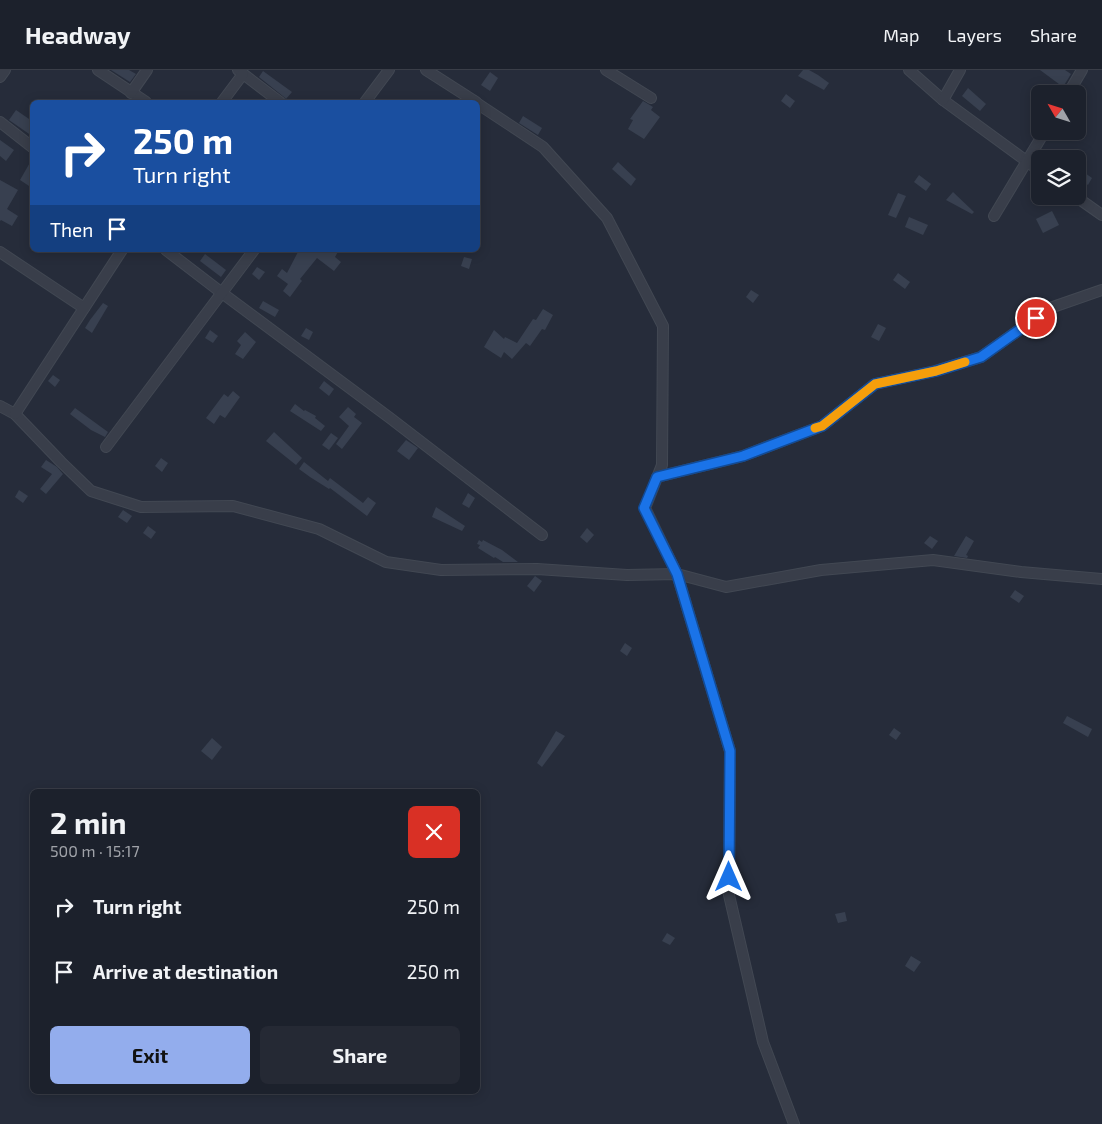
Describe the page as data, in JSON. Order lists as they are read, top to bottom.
{
  "north": "top left",
  "page": {
    "header": "Headway",
    "nav": ["Map", "Layers", "Share"],
    "turn": ["250 m", "Turn right"],
    "then": "Then",
    "heading": ["2 min", "500 m · 15:17"],
    "list": [
      {
        "name": "Turn right",
        "value": "250 m"
      },
      {
        "name": "Arrive at destination",
        "value": "250 m"
      }
    ],
    "buttons": ["Exit", "Share"]
  }
}
